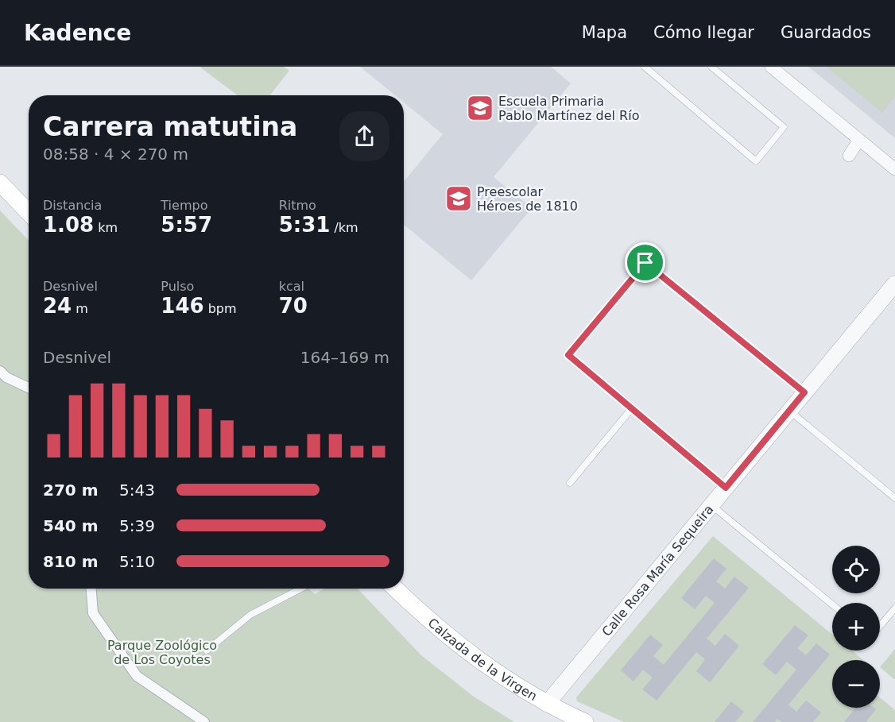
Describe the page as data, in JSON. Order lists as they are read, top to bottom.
{
  "streets": {
    "main road": ["Calzada de la Virgen"],
    "street": ["Calle Rosa María Sequeira"]
  },
  "crossings": [
    ["Calle Rosa María Sequeira", "Calzada de la Virgen"]
  ],
  "parks": ["Parque Zoológico de Los Coyotes"],
  "places": {
    "school or university": ["Escuela Primaria Pablo Martínez del Río", "Preescolar Héroes de 1810"]
  },
  "page": {
    "header": "Kadence",
    "nav": ["Mapa", "Cómo llegar", "Guardados"],
    "heading": ["Carrera matutina", "08:58 · 4 × 270 m"],
    "stats": [
      ["Distancia", "1.08 km"],
      ["Tiempo", "5:57"],
      ["Ritmo", "5:31 /km"],
      ["Desnivel", "24 m"],
      ["Pulso", "146 bpm"],
      ["kcal", "70"]
    ],
    "chart": ["Desnivel", "164–169 m"],
    "list": [
      {
        "name": "270 m",
        "note": "5:43"
      },
      {
        "name": "540 m",
        "note": "5:39"
      },
      {
        "name": "810 m",
        "note": "5:10"
      }
    ],
    "map_buttons": ["+", "−"]
  }
}
